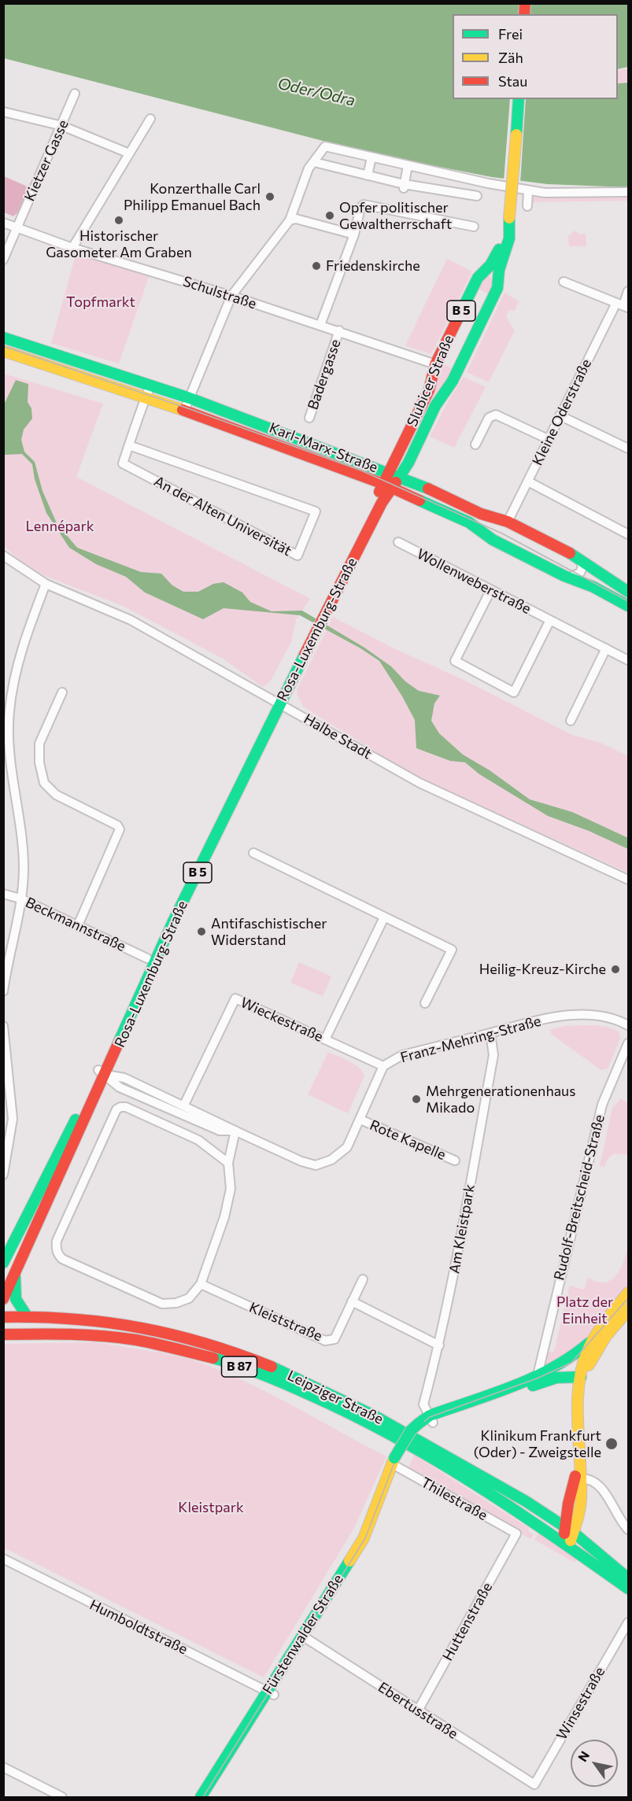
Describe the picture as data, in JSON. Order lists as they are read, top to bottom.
{
  "streets": {
    "main road": [
      "B 5",
      "Slubicer Straße",
      "Karl-Marx-Straße",
      "Rosa-Luxemburg-Straße",
      "B 87",
      "Leipziger Straße",
      "Fürstenwalder Straße"
    ],
    "street": [
      "Kietzer Gasse",
      "Schulstraße",
      "Badergasse",
      "Kleine Oderstraße",
      "An der Alten Universität",
      "Wollenweberstraße",
      "Halbe Stadt",
      "Beckmannstraße",
      "Wieckestraße",
      "Franz-Mehring-Straße",
      "Rote Kapelle",
      "Rudolf-Breitscheid-Straße",
      "Am Kleistpark",
      "Kleiststraße",
      "Thilestraße",
      "Huttenstraße",
      "Humboldtstraße",
      "Winsestraße",
      "Ebertusstraße"
    ]
  },
  "crossings": [
    ["Kietzer Gasse", "Schulstraße"],
    ["Schulstraße", "Badergasse"],
    ["Schulstraße", "Slubicer Straße"],
    ["B 5", "Slubicer Straße"],
    ["Slubicer Straße", "Karl-Marx-Straße"],
    ["Slubicer Straße", "Rosa-Luxemburg-Straße"],
    ["Kleine Oderstraße", "Karl-Marx-Straße"],
    ["Karl-Marx-Straße", "An der Alten Universität"],
    ["Karl-Marx-Straße", "Rosa-Luxemburg-Straße"],
    ["Rosa-Luxemburg-Straße", "Halbe Stadt"],
    ["Rosa-Luxemburg-Straße", "Beckmannstraße"],
    ["Rosa-Luxemburg-Straße", "Franz-Mehring-Straße"],
    ["Wieckestraße", "Franz-Mehring-Straße"],
    ["Franz-Mehring-Straße", "Rote Kapelle"],
    ["Franz-Mehring-Straße", "Am Kleistpark"],
    ["Am Kleistpark", "Fürstenwalder Straße"],
    ["Thilestraße", "Huttenstraße"],
    ["Thilestraße", "Fürstenwalder Straße"],
    ["Huttenstraße", "Ebertusstraße"],
    ["Humboldtstraße", "Fürstenwalder Straße"],
    ["Fürstenwalder Straße", "Ebertusstraße"],
    ["Winsestraße", "Ebertusstraße"]
  ],
  "water": ["Oder/Odra"],
  "parks": [
    "Topfmarkt",
    "Lennépark",
    "Platz der Einheit",
    "Kleistpark"
  ],
  "places": [
    "Konzerthalle Carl Philipp Emanuel Bach",
    "Opfer politischer Gewaltherrschaft",
    "Historischer Gasometer Am Graben",
    "Friedenskirche",
    "Antifaschistischer Widerstand",
    "Heilig-Kreuz-Kirche",
    "Mehrgenerationenhaus Mikado",
    "Klinikum Frankfurt (Oder) - Zweigstelle"
  ],
  "legend": ["Frei", "Zäh", "Stau"],
  "north": "top left"
}
